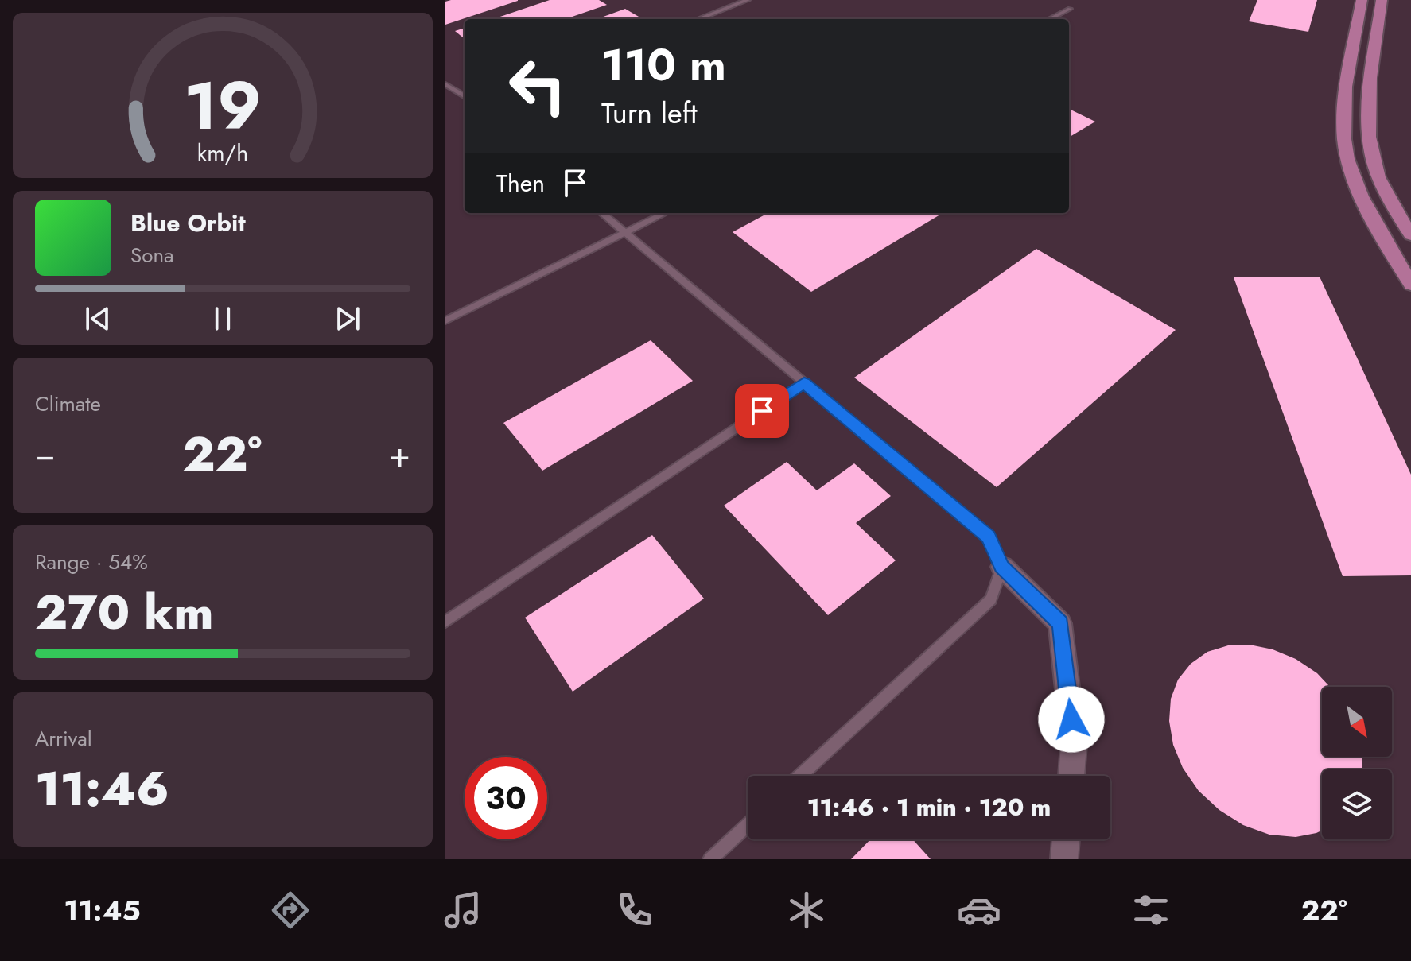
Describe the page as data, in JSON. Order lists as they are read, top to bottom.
{
  "north": "bottom right",
  "page": {
    "turn": ["110 m", "Turn left"],
    "then": "Then",
    "song": ["Blue Orbit", "Sona"],
    "tile": [
      "Climate",
      ["Range · 54%", "270 km"],
      ["Arrival", "11:46"]
    ],
    "heat": ["−", "22°", "+"],
    "limit": "30",
    "trip": "11:46 · 1 min · 120 m",
    "tabs": ["11:45", "22°"],
    "gauge": ["19", "km/h"]
  }
}
